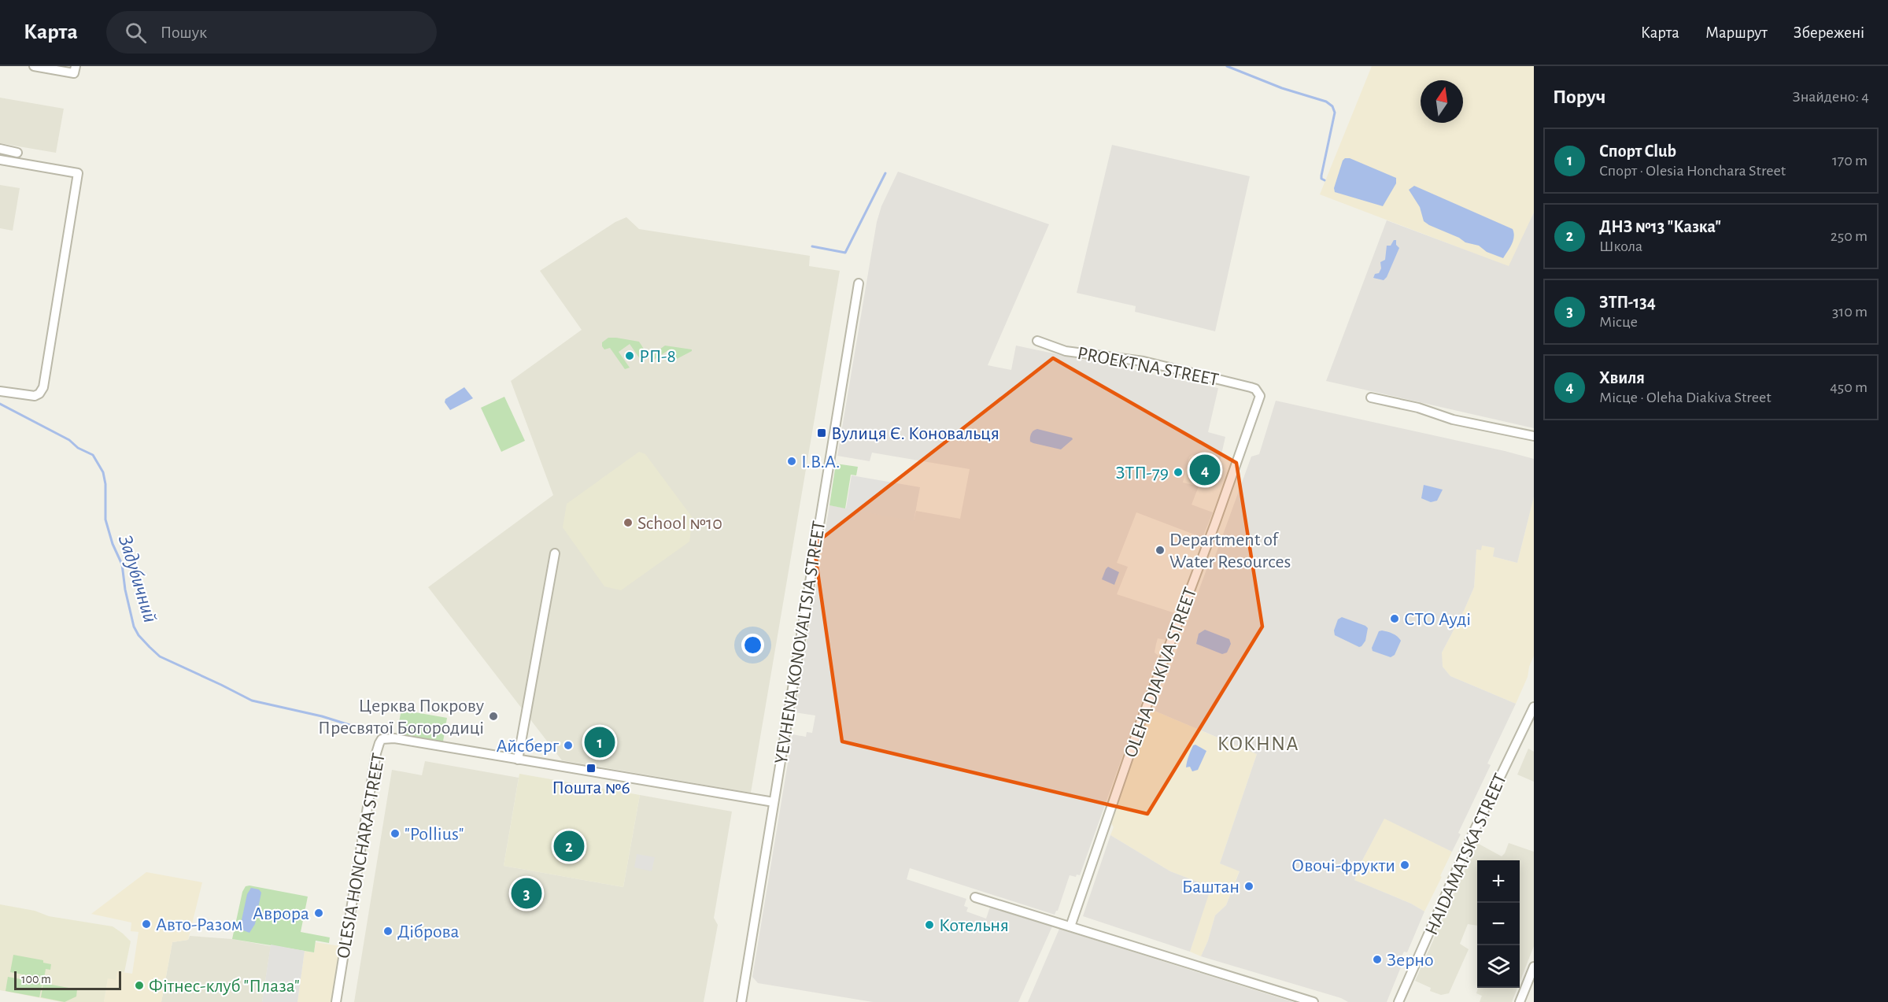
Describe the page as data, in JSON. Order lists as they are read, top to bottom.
{
  "streets": {
    "street": [
      "PROEKTNA STREET",
      "YEVHENA KONOVALTSIA STREET",
      "OLEHA DIAKIVA STREET",
      "HAIDAMATSKA STREET",
      "OLESIA HONCHARA STREET"
    ]
  },
  "crossings": [
    ["PROEKTNA STREET", "OLEHA DIAKIVA STREET"],
    ["YEVHENA KONOVALTSIA STREET", "OLESIA HONCHARA STREET"]
  ],
  "districts": ["KOKHNA"],
  "water": ["Задубичний"],
  "places": {
    "other": [
      "РП-8",
      "І.В.А.",
      "ЗТП-79",
      "School №10",
      "Department of Water Resources",
      "СТО Ауді",
      "Церква Покрову Пресвятої Богородиці",
      "Айсберг",
      "\"Pollius\"",
      "Овочі-фрукти",
      "Баштан",
      "Аврора",
      "Авто-Разом",
      "Котельня",
      "Діброва",
      "Зерно",
      "Фітнес-клуб \"Плаза\""
    ],
    "transit": ["Вулиця Є. Коновальця", "Пошта №6"]
  },
  "scale_bar": "100 m",
  "north": "top",
  "page": {
    "header": "Карта",
    "search": "Пошук",
    "nav": ["Карта", "Маршрут", "Збережені"],
    "heading": ["Поруч", "Знайдено: 4"],
    "list": [
      {
        "mark": "1",
        "name": "Спорт Club",
        "note": "Спорт · Olesia Honchara Street",
        "value": "170 m"
      },
      {
        "mark": "2",
        "name": "ДНЗ №13 \"Казка\"",
        "note": "Школа",
        "value": "250 m"
      },
      {
        "mark": "3",
        "name": "ЗТП-134",
        "note": "Місце",
        "value": "310 m"
      },
      {
        "mark": "4",
        "name": "Хвиля",
        "note": "Місце · Oleha Diakiva Street",
        "value": "450 m"
      }
    ],
    "pins": [
      "4",
      "1",
      "2",
      "3"
    ],
    "map_buttons": ["+", "−"],
    "scale": "100 m"
  }
}
